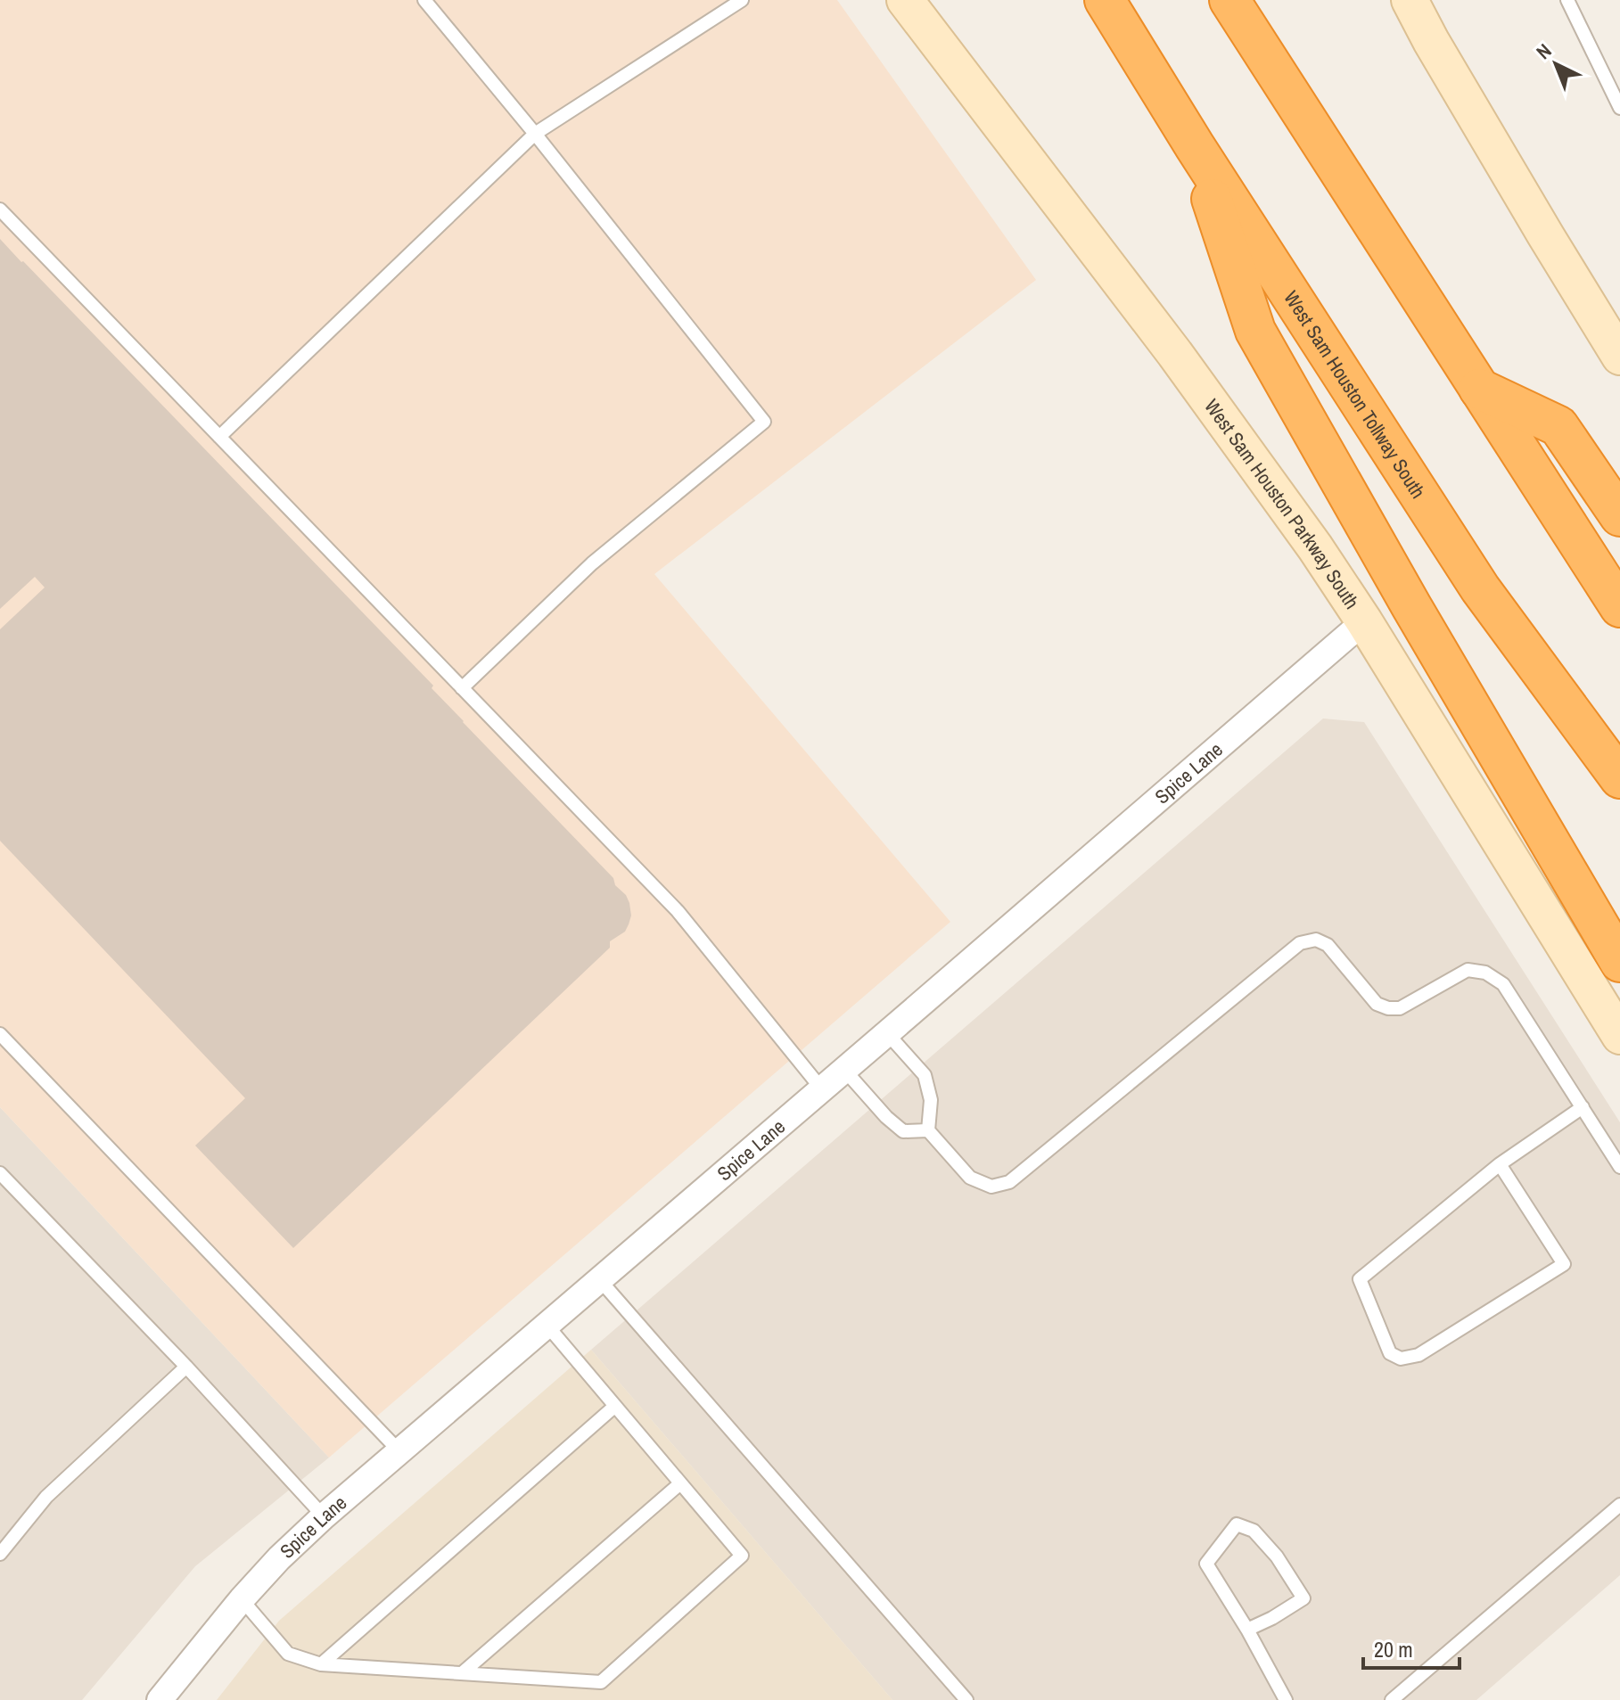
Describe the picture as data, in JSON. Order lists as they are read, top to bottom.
{
  "streets": {
    "highway": ["West Sam Houston Tollway South"],
    "main road": ["West Sam Houston Parkway South"],
    "street": ["Spice Lane"]
  },
  "crossings": [
    ["West Sam Houston Parkway South", "Spice Lane"]
  ],
  "scale_bar": "20 m",
  "north": "top left"
}
